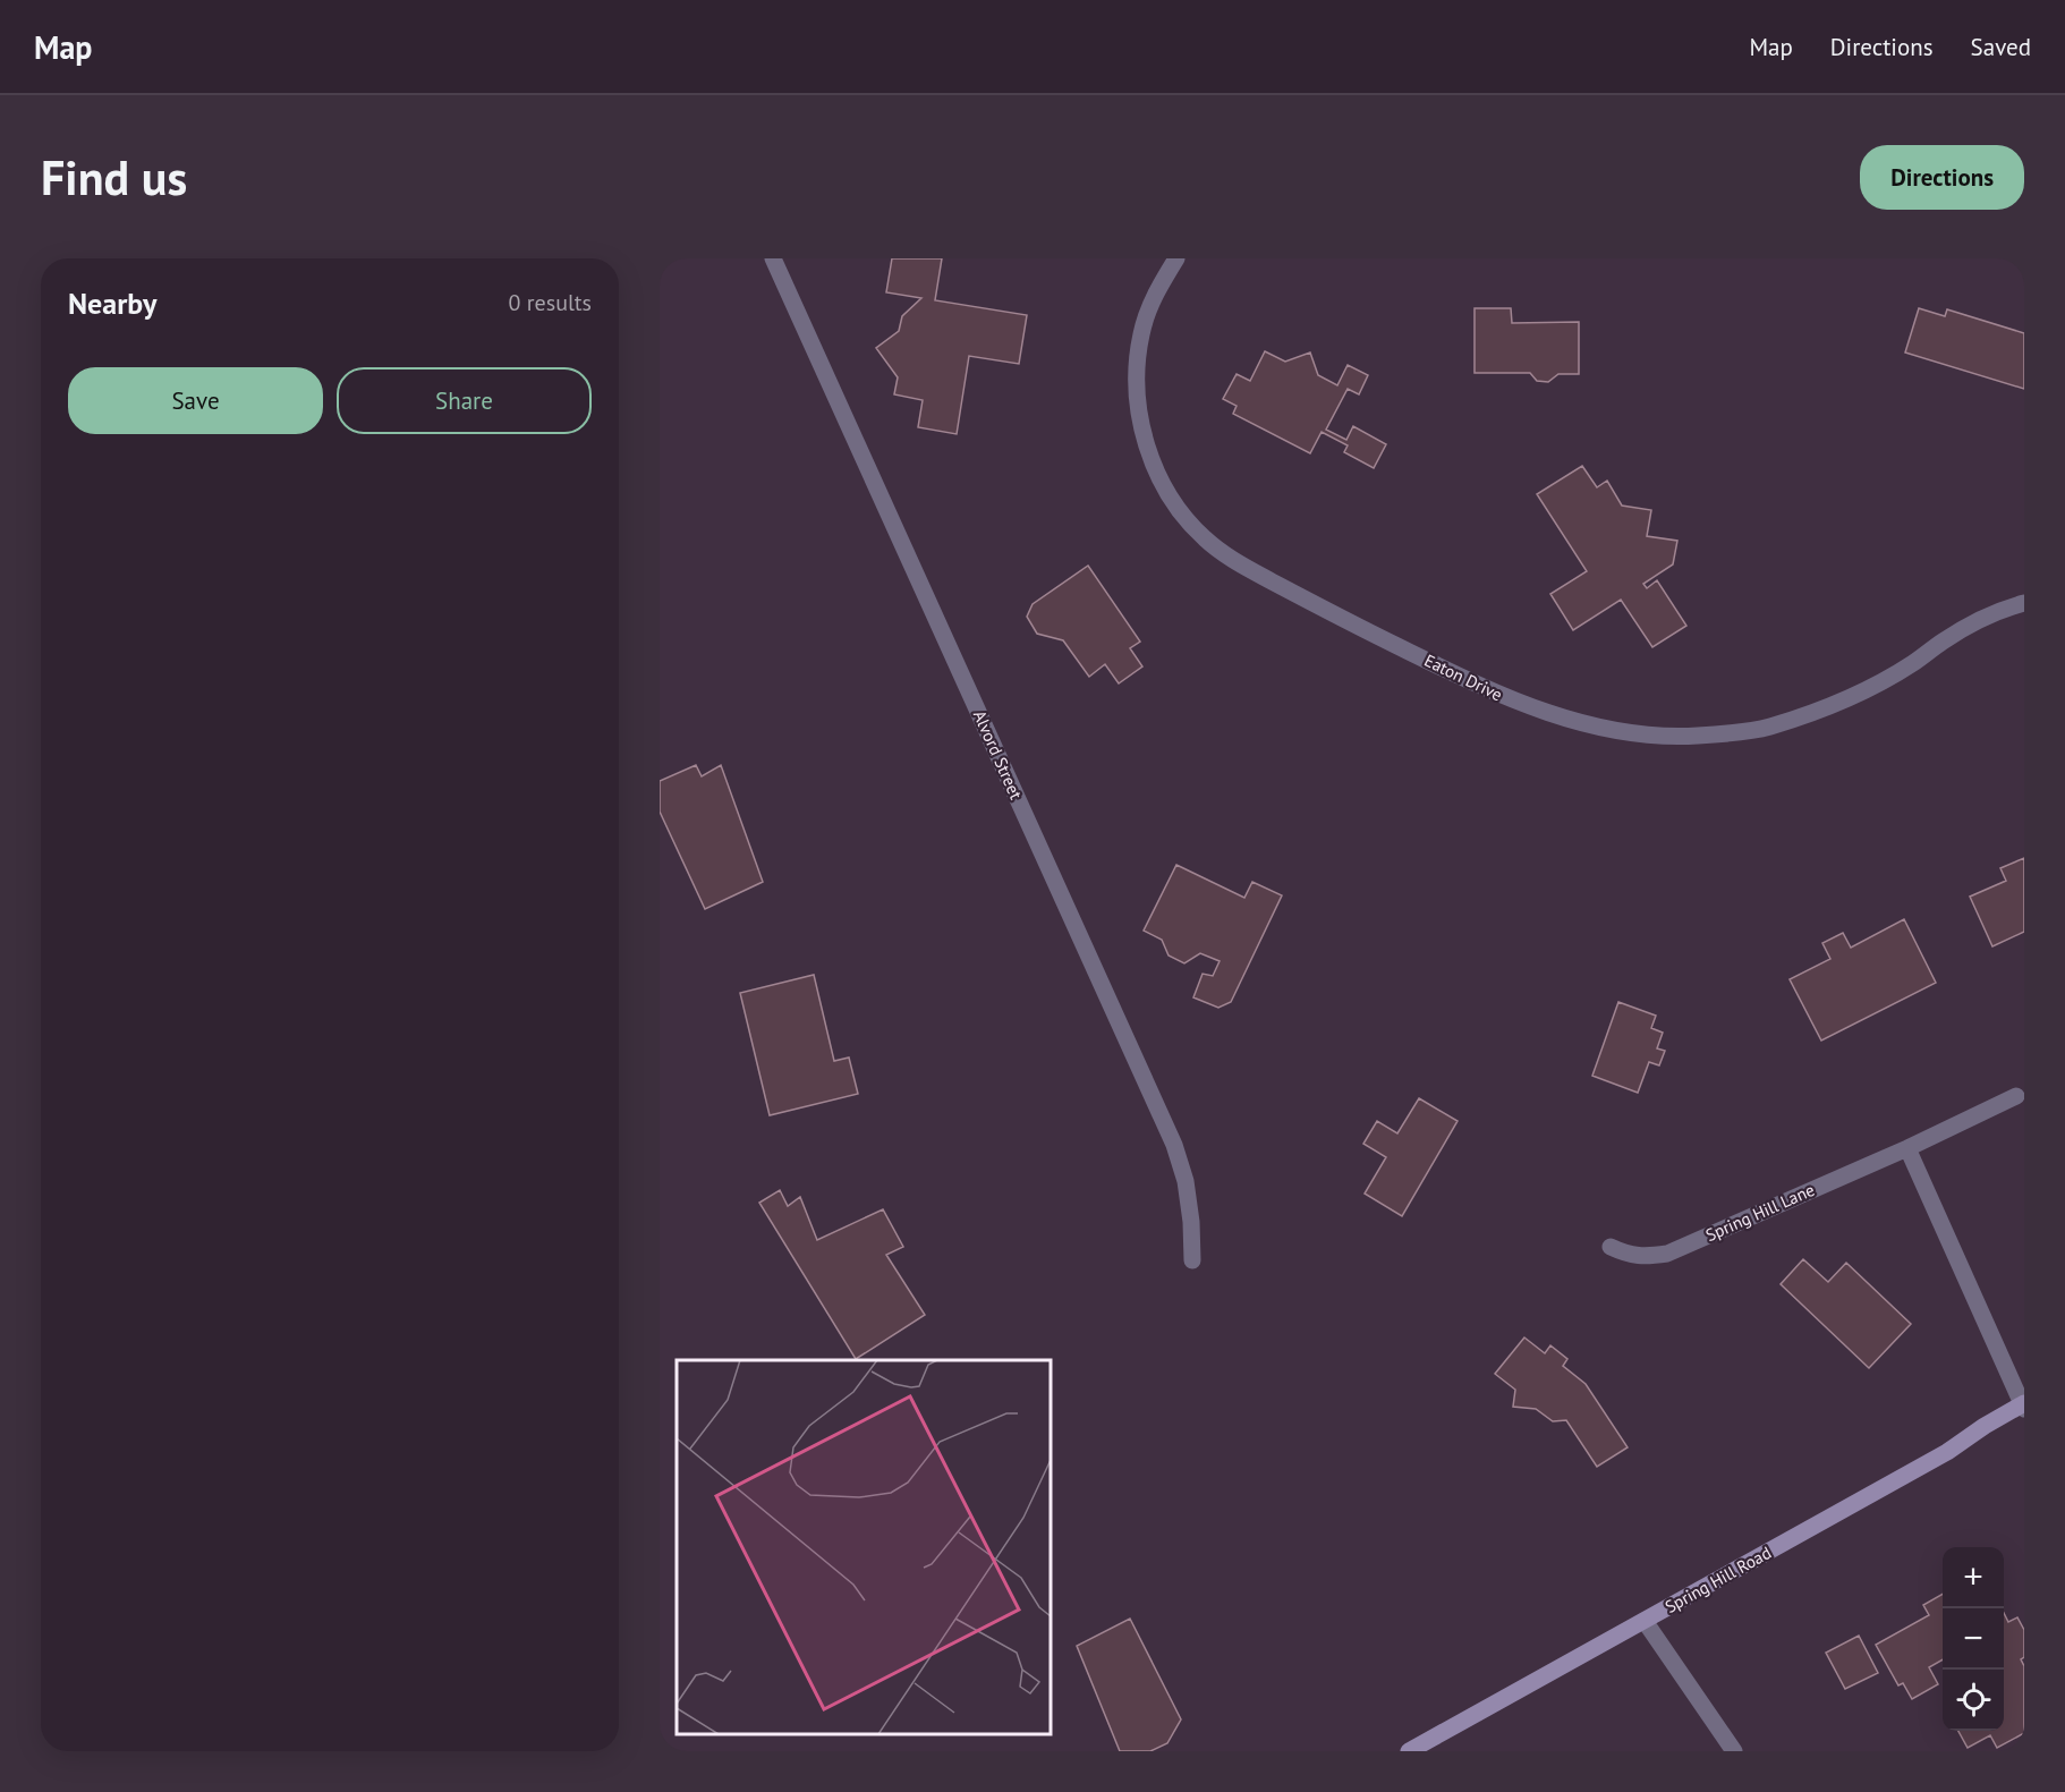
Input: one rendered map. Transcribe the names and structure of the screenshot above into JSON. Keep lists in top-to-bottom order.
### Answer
{
  "streets": {
    "main road": ["Spring Hill Road"],
    "street": ["Eaton Drive", "Alvord Street", "Spring Hill Lane"]
  },
  "page": {
    "header": "Map",
    "nav": ["Map", "Directions", "Saved"],
    "buttons": [
      "Directions",
      ["Save", "Share"]
    ],
    "title": "Find us",
    "heading": ["Nearby", "0 results"],
    "map_buttons": ["+", "−"]
  }
}
